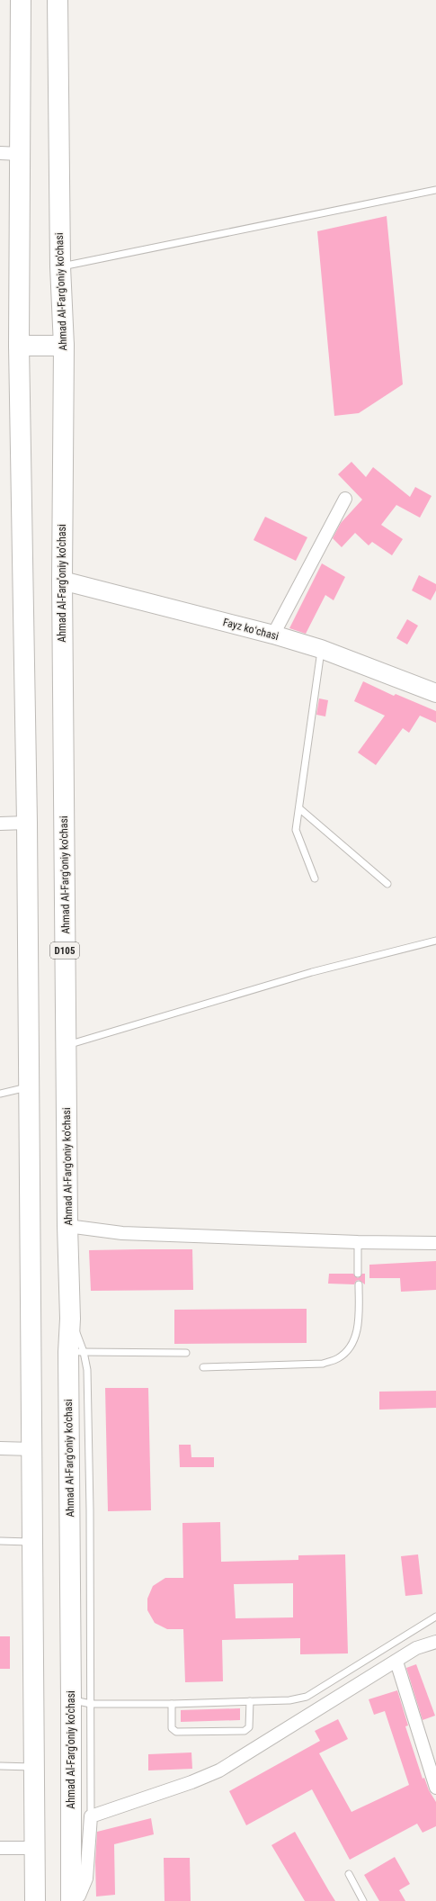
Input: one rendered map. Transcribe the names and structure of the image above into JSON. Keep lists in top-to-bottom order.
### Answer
{
  "streets": {
    "highway": ["Ahmad Al-Farg'oniy ko'chasi", "D105"],
    "street": ["Fayz koʻchasi"]
  },
  "crossings": [
    ["Ahmad Al-Farg'oniy ko'chasi", "Fayz koʻchasi"]
  ]
}
